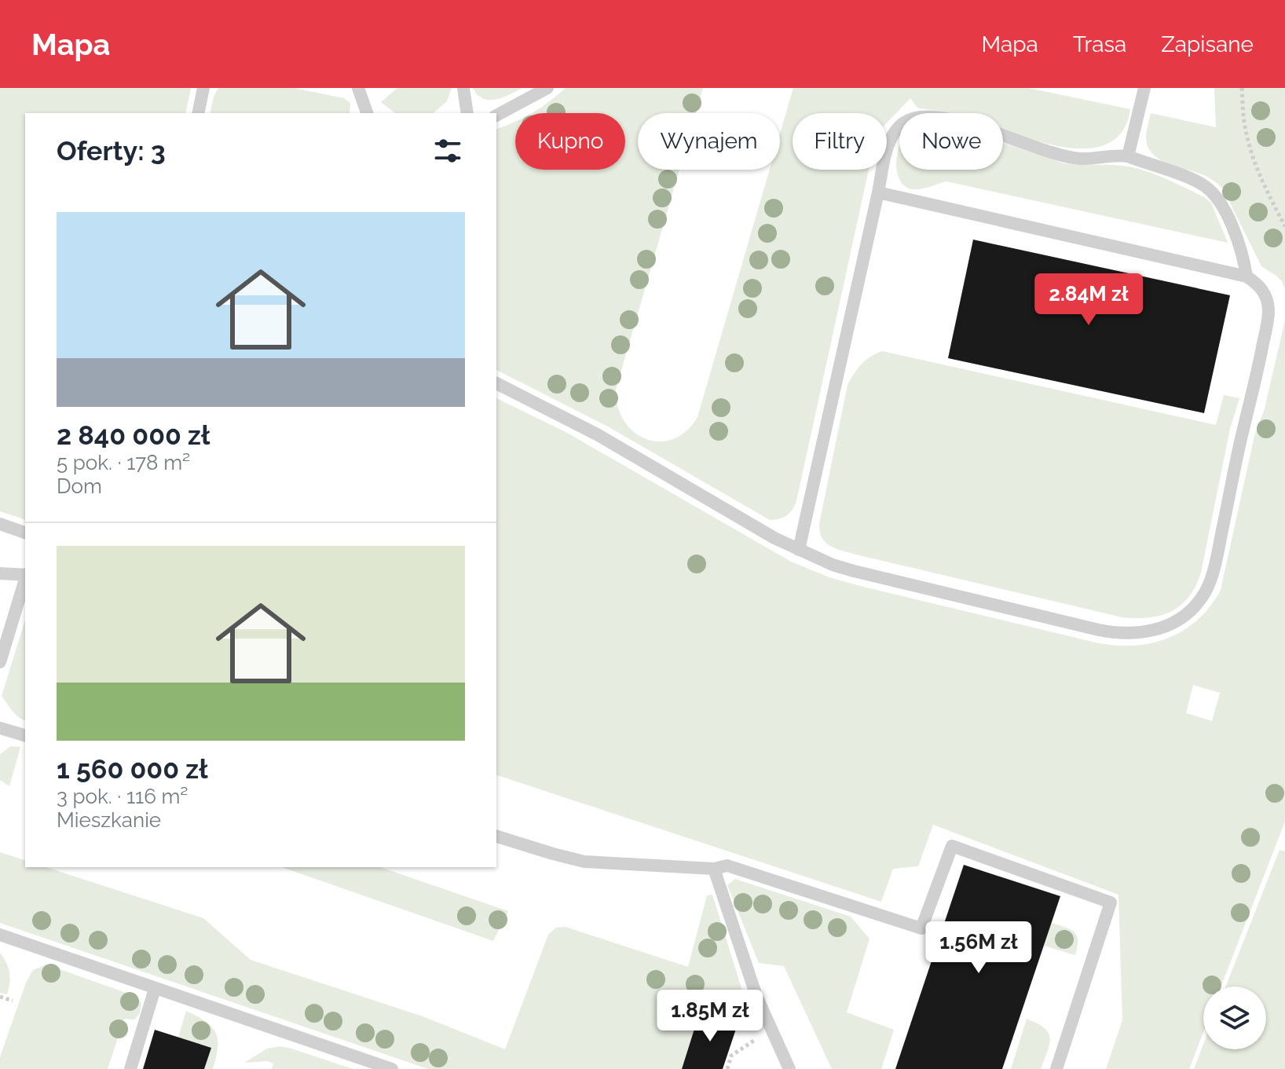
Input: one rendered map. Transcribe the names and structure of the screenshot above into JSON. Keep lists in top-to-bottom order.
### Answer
{
  "page": {
    "header": "Mapa",
    "nav": ["Mapa", "Trasa", "Zapisane"],
    "chip": [
      "Kupno",
      "Wynajem",
      "Filtry",
      "Nowe"
    ],
    "heading": "Oferty: 3",
    "list": [
      {
        "name": "2 840 000 zł",
        "note": "5 pok. · 178 m² · Dom"
      },
      {
        "name": "1 560 000 zł",
        "note": "3 pok. · 116 m² · Mieszkanie"
      }
    ],
    "price": ["2.84M zł", "1.56M zł", "1.85M zł"]
  }
}
